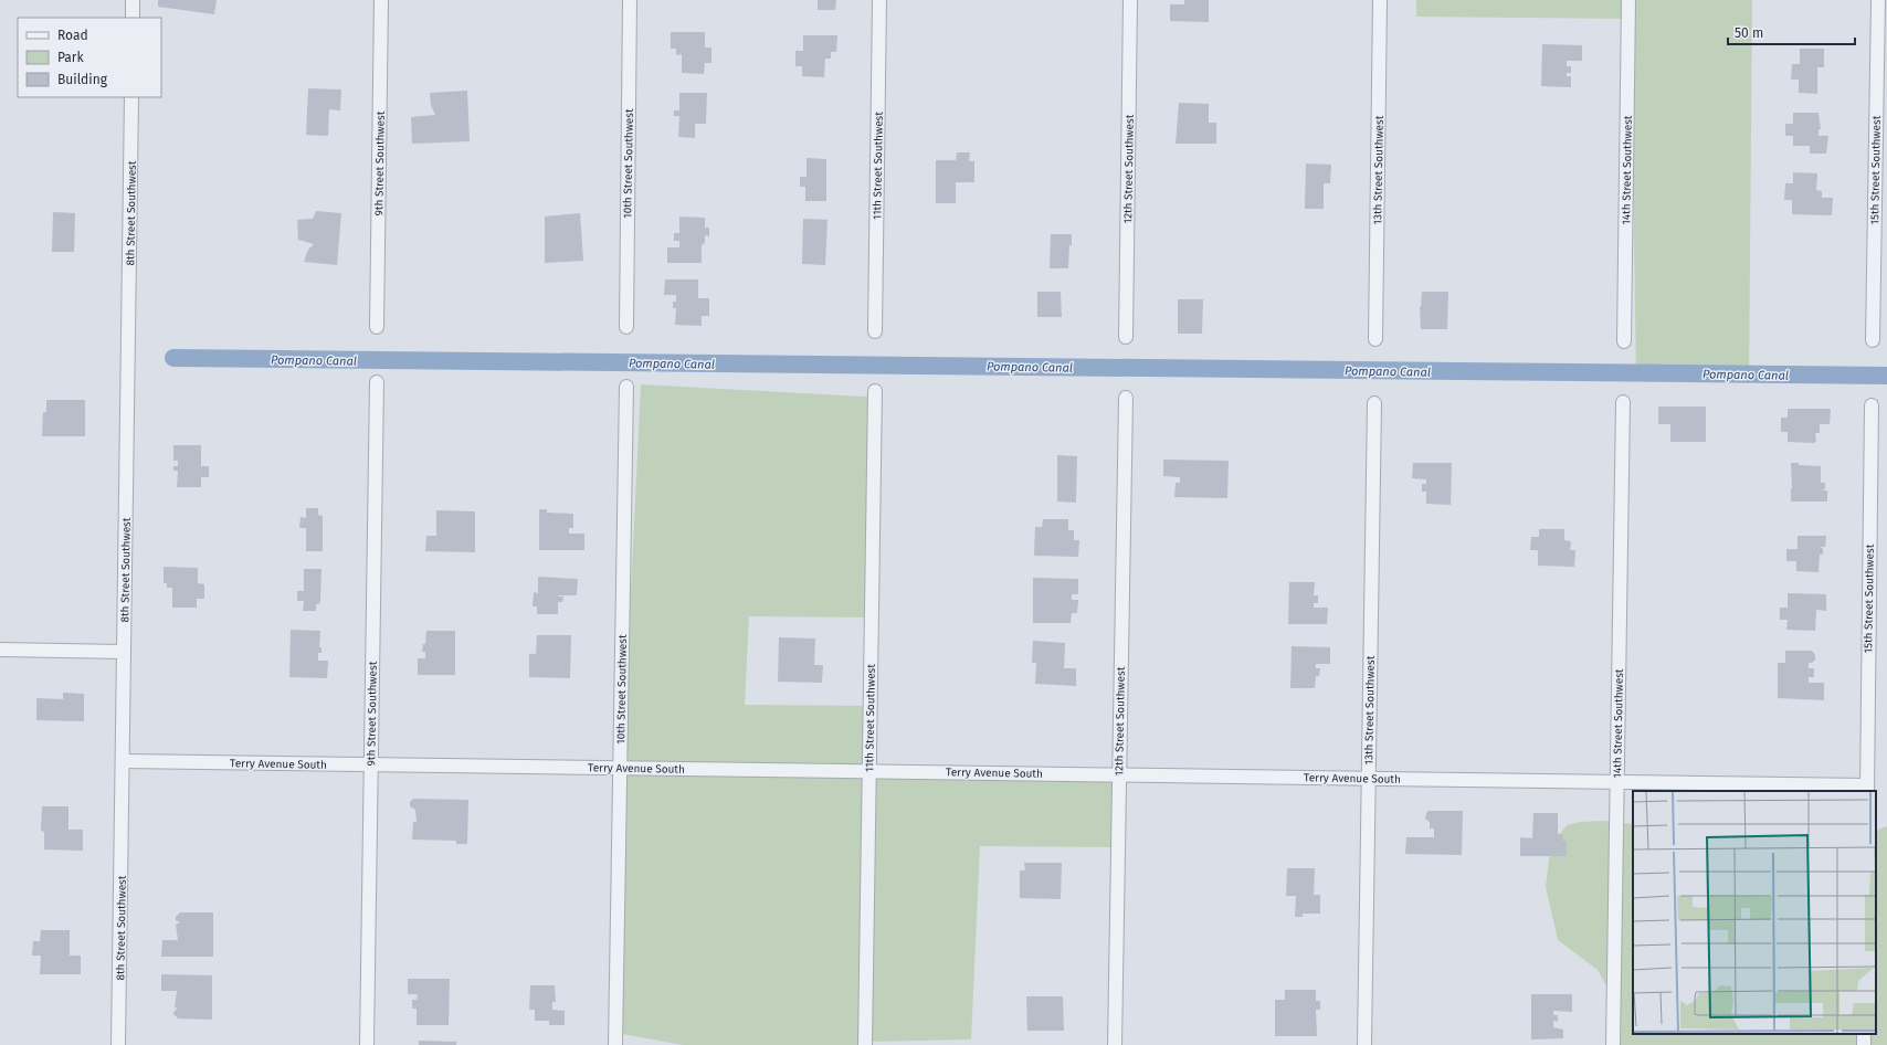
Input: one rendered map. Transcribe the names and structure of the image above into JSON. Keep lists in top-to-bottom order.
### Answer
{
  "streets": {
    "street": [
      "9th Street Southwest",
      "10th Street Southwest",
      "11th Street Southwest",
      "12th Street Southwest",
      "13th Street Southwest",
      "14th Street Southwest",
      "15th Street Southwest",
      "8th Street Southwest",
      "Terry Avenue South"
    ]
  },
  "crossings": [
    ["9th Street Southwest", "Terry Avenue South"],
    ["10th Street Southwest", "Terry Avenue South"],
    ["11th Street Southwest", "Terry Avenue South"],
    ["12th Street Southwest", "Terry Avenue South"],
    ["13th Street Southwest", "Terry Avenue South"],
    ["14th Street Southwest", "Terry Avenue South"],
    ["15th Street Southwest", "Terry Avenue South"],
    ["8th Street Southwest", "Terry Avenue South"]
  ],
  "water": ["Pompano Canal"],
  "legend": ["Road", "Park", "Building"],
  "scale_bar": "50 m"
}
